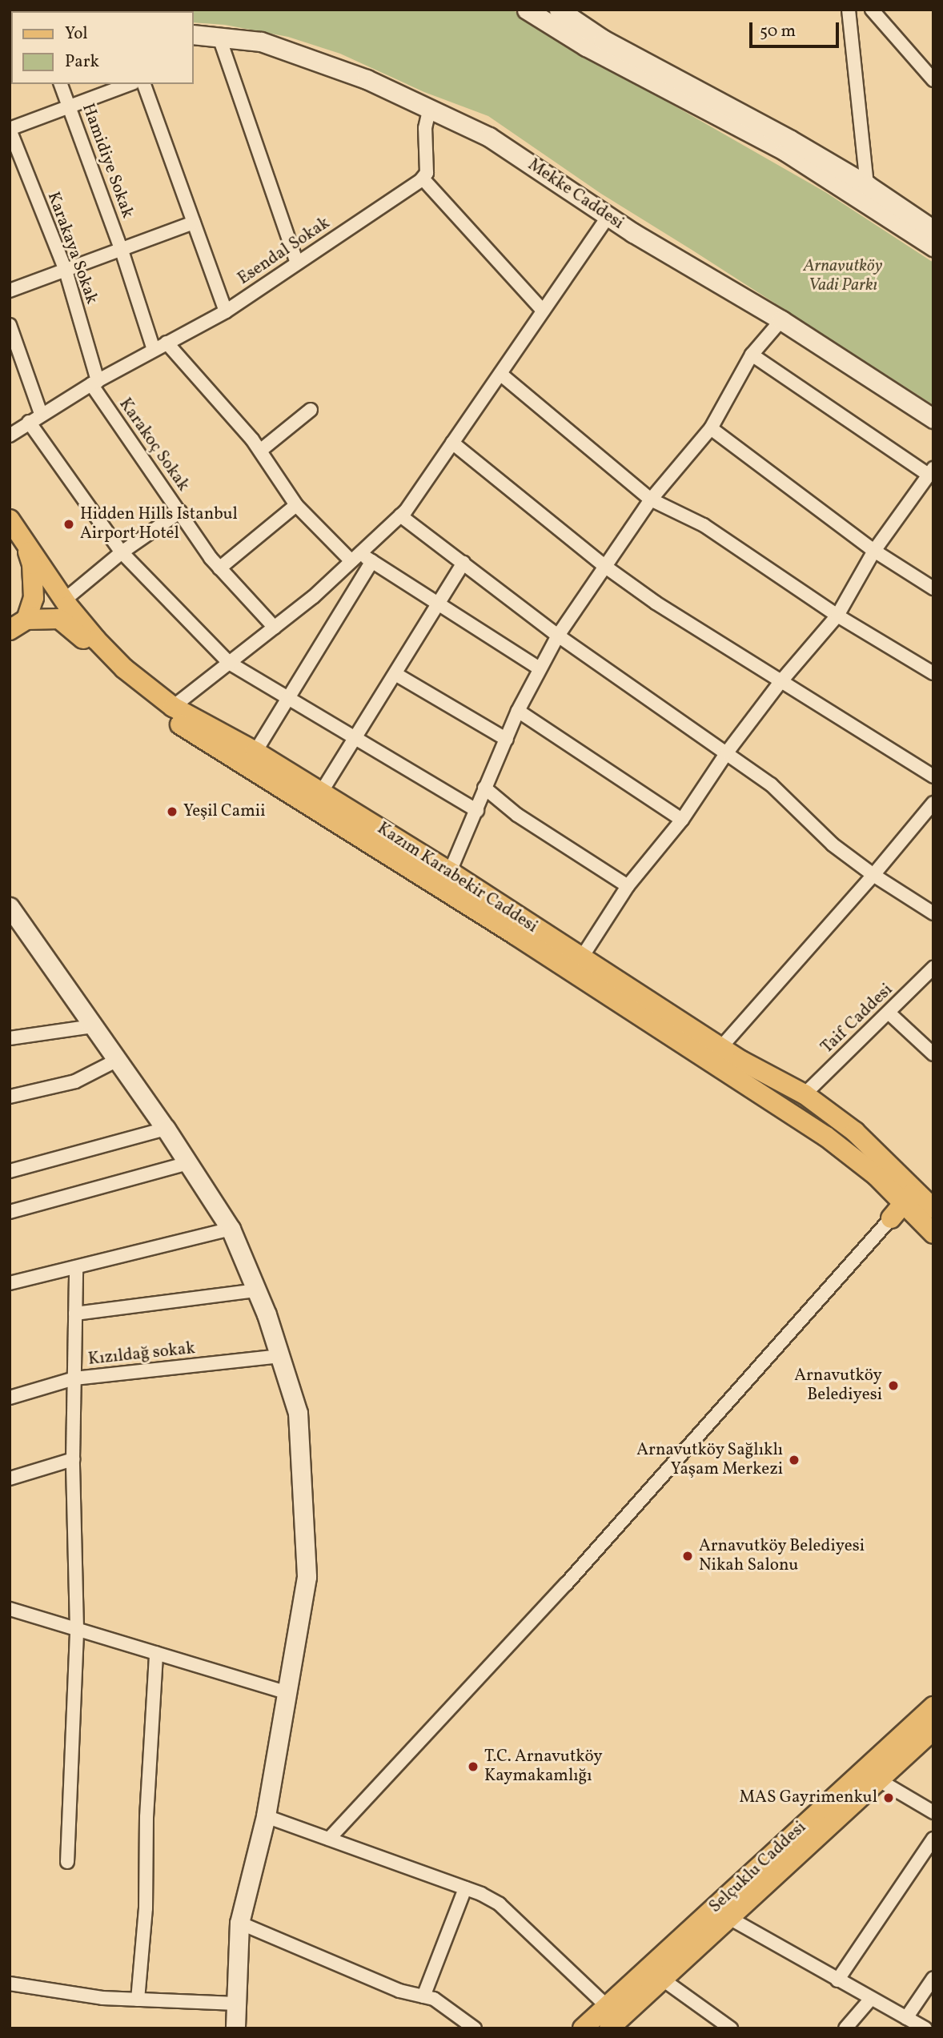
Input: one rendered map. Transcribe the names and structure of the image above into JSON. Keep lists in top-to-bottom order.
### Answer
{
  "streets": {
    "main road": ["Mekke Caddesi", "Kazım Karabekir Caddesi", "Selçuklu Caddesi"],
    "street": [
      "Hamidiye Sokak",
      "Karakaya Sokak",
      "Esendal Sokak",
      "Karakoç Sokak",
      "Taif Caddesi",
      "Kızıldağ sokak"
    ]
  },
  "crossings": [
    ["Hamidiye Sokak", "Esendal Sokak"],
    ["Karakaya Sokak", "Esendal Sokak"],
    ["Karakaya Sokak", "Karakoç Sokak"],
    ["Esendal Sokak", "Karakoç Sokak"],
    ["Kazım Karabekir Caddesi", "Taif Caddesi"]
  ],
  "parks": ["Arnavutköy Vadi Parkı"],
  "places": [
    "Hidden Hills Istanbul Airport Hotel",
    "Yeşil Camii",
    "Arnavutköy Belediyesi",
    "Arnavutköy Sağlıklı Yaşam Merkezi",
    "Arnavutköy Belediyesi Nikah Salonu",
    "T.C. Arnavutköy Kaymakamlığı",
    "MAS Gayrimenkul"
  ],
  "legend": ["Yol", "Park"],
  "scale_bar": "50 m"
}
